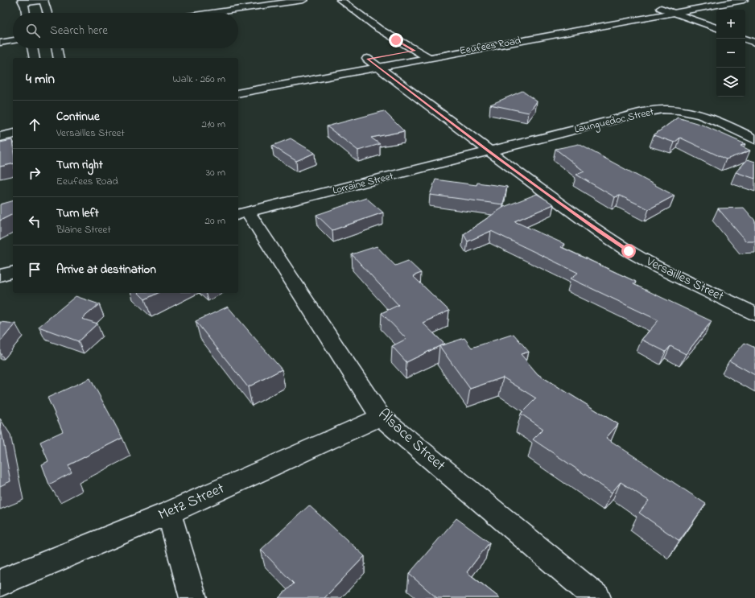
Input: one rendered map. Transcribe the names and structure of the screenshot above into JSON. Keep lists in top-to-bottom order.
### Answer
{
  "streets": {
    "street": [
      "Eeufees Road",
      "Launguedoc Street",
      "Lorraine Street",
      "Versailles Street",
      "Alsace Street",
      "Metz Street"
    ]
  },
  "crossings": [
    ["Eeufees Road", "Versailles Street"],
    ["Launguedoc Street", "Lorraine Street"],
    ["Launguedoc Street", "Versailles Street"],
    ["Lorraine Street", "Versailles Street"],
    ["Lorraine Street", "Alsace Street"],
    ["Alsace Street", "Metz Street"]
  ],
  "page": {
    "map_buttons": ["+", "−"],
    "search": "Search here",
    "heading": ["4 min", "Walk · 260 m"],
    "list": [
      ["Continue", "Versailles Street", "210 m"],
      ["Turn right", "Eeufees Road", "30 m"],
      ["Turn left", "Blaine Street", "20 m"],
      "Arrive at destination"
    ]
  }
}
